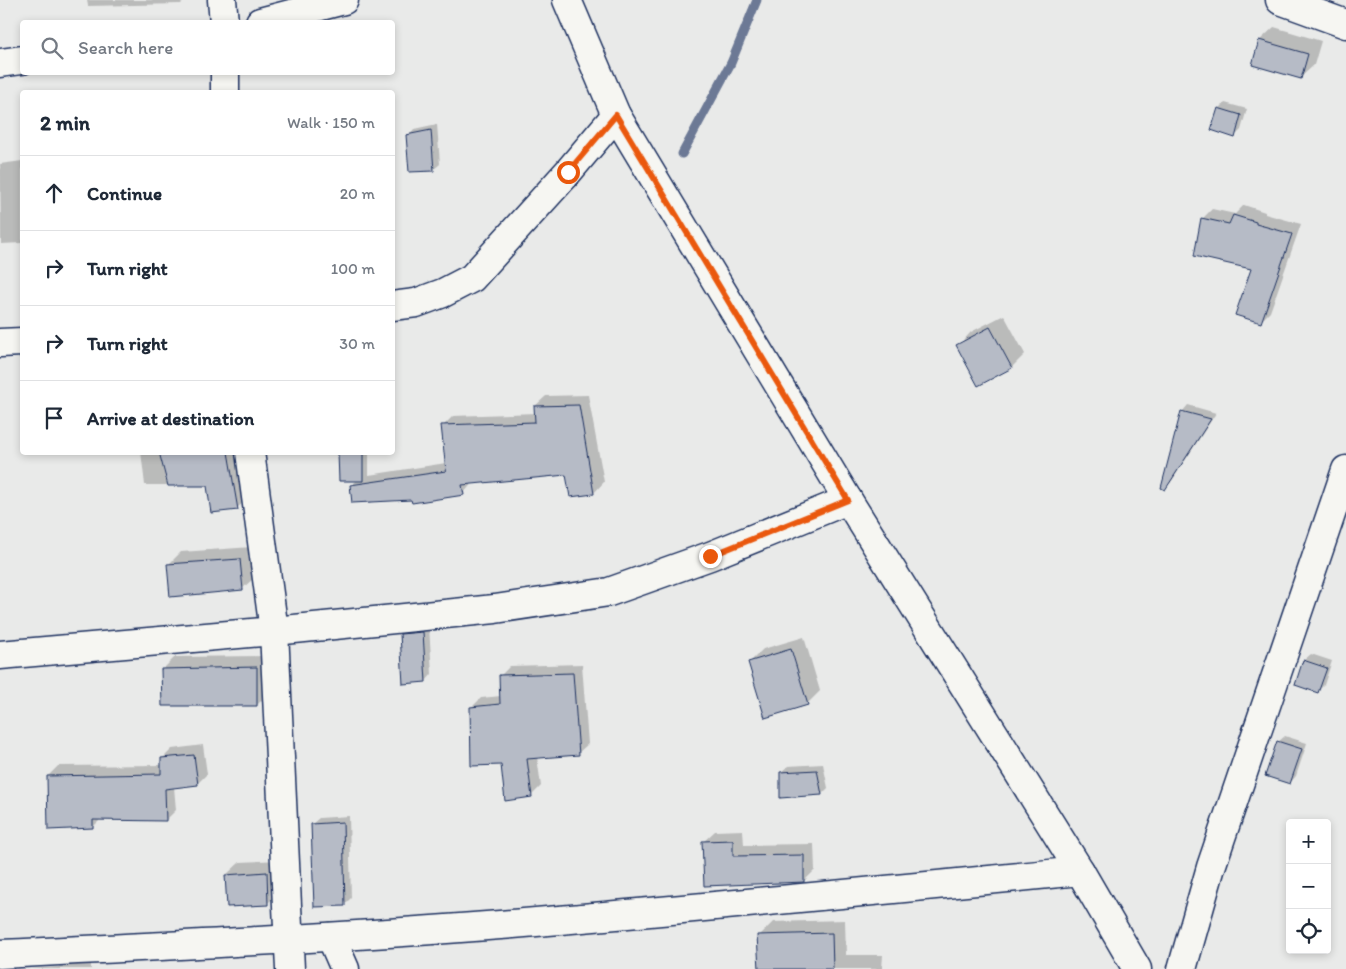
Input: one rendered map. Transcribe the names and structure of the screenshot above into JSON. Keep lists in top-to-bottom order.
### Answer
{
  "page": {
    "search": "Search here",
    "heading": ["2 min", "Walk · 150 m"],
    "list": [
      ["Continue", "20 m"],
      ["Turn right", "100 m"],
      ["Turn right", "30 m"],
      "Arrive at destination"
    ],
    "map_buttons": ["+", "−"]
  }
}
